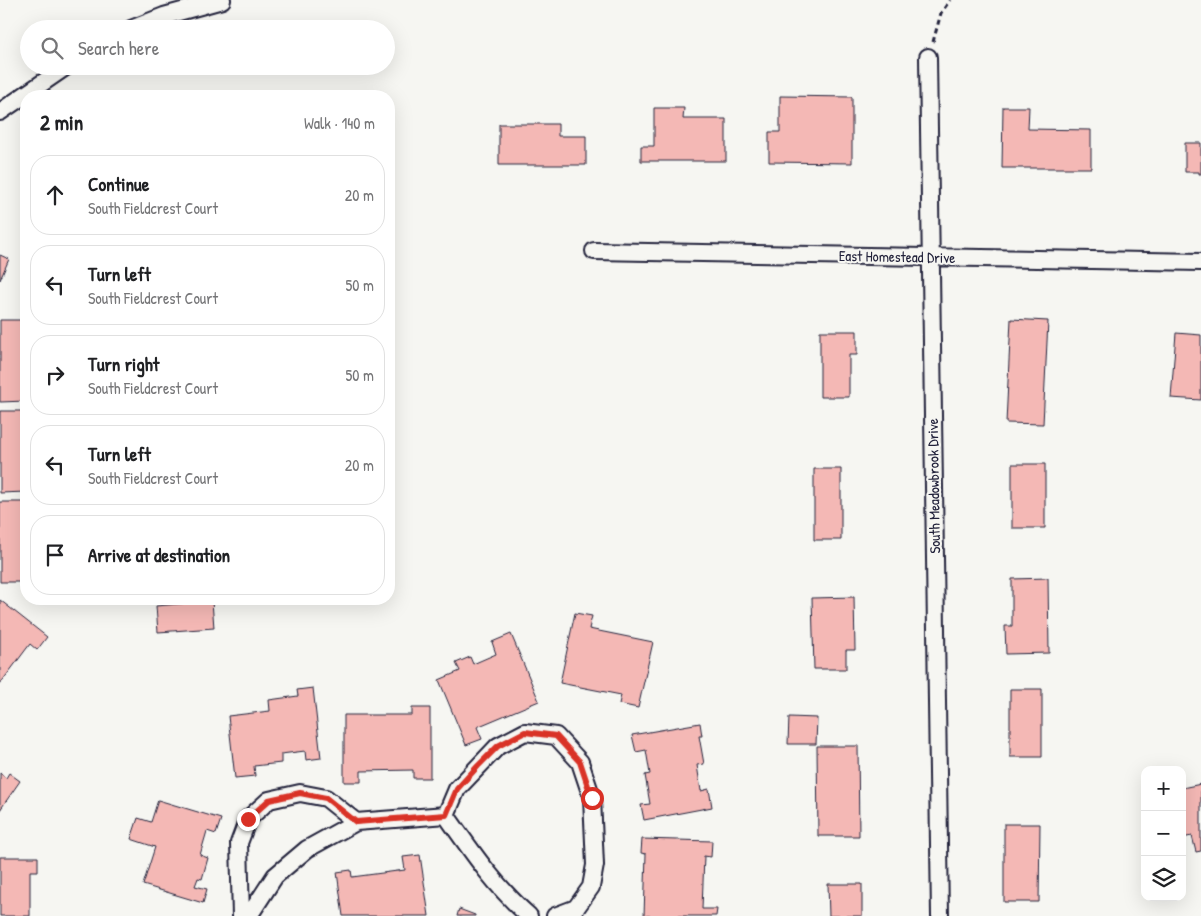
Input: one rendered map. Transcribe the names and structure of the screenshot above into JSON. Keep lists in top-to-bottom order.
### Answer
{
  "streets": {
    "street": ["East Homestead Drive", "South Meadowbrook Drive"]
  },
  "crossings": [
    ["East Homestead Drive", "South Meadowbrook Drive"]
  ],
  "page": {
    "search": "Search here",
    "heading": ["2 min", "Walk · 140 m"],
    "list": [
      ["Continue", "South Fieldcrest Court", "20 m"],
      ["Turn left", "South Fieldcrest Court", "50 m"],
      ["Turn right", "South Fieldcrest Court", "50 m"],
      ["Turn left", "South Fieldcrest Court", "20 m"],
      "Arrive at destination"
    ],
    "map_buttons": ["+", "−"]
  }
}
